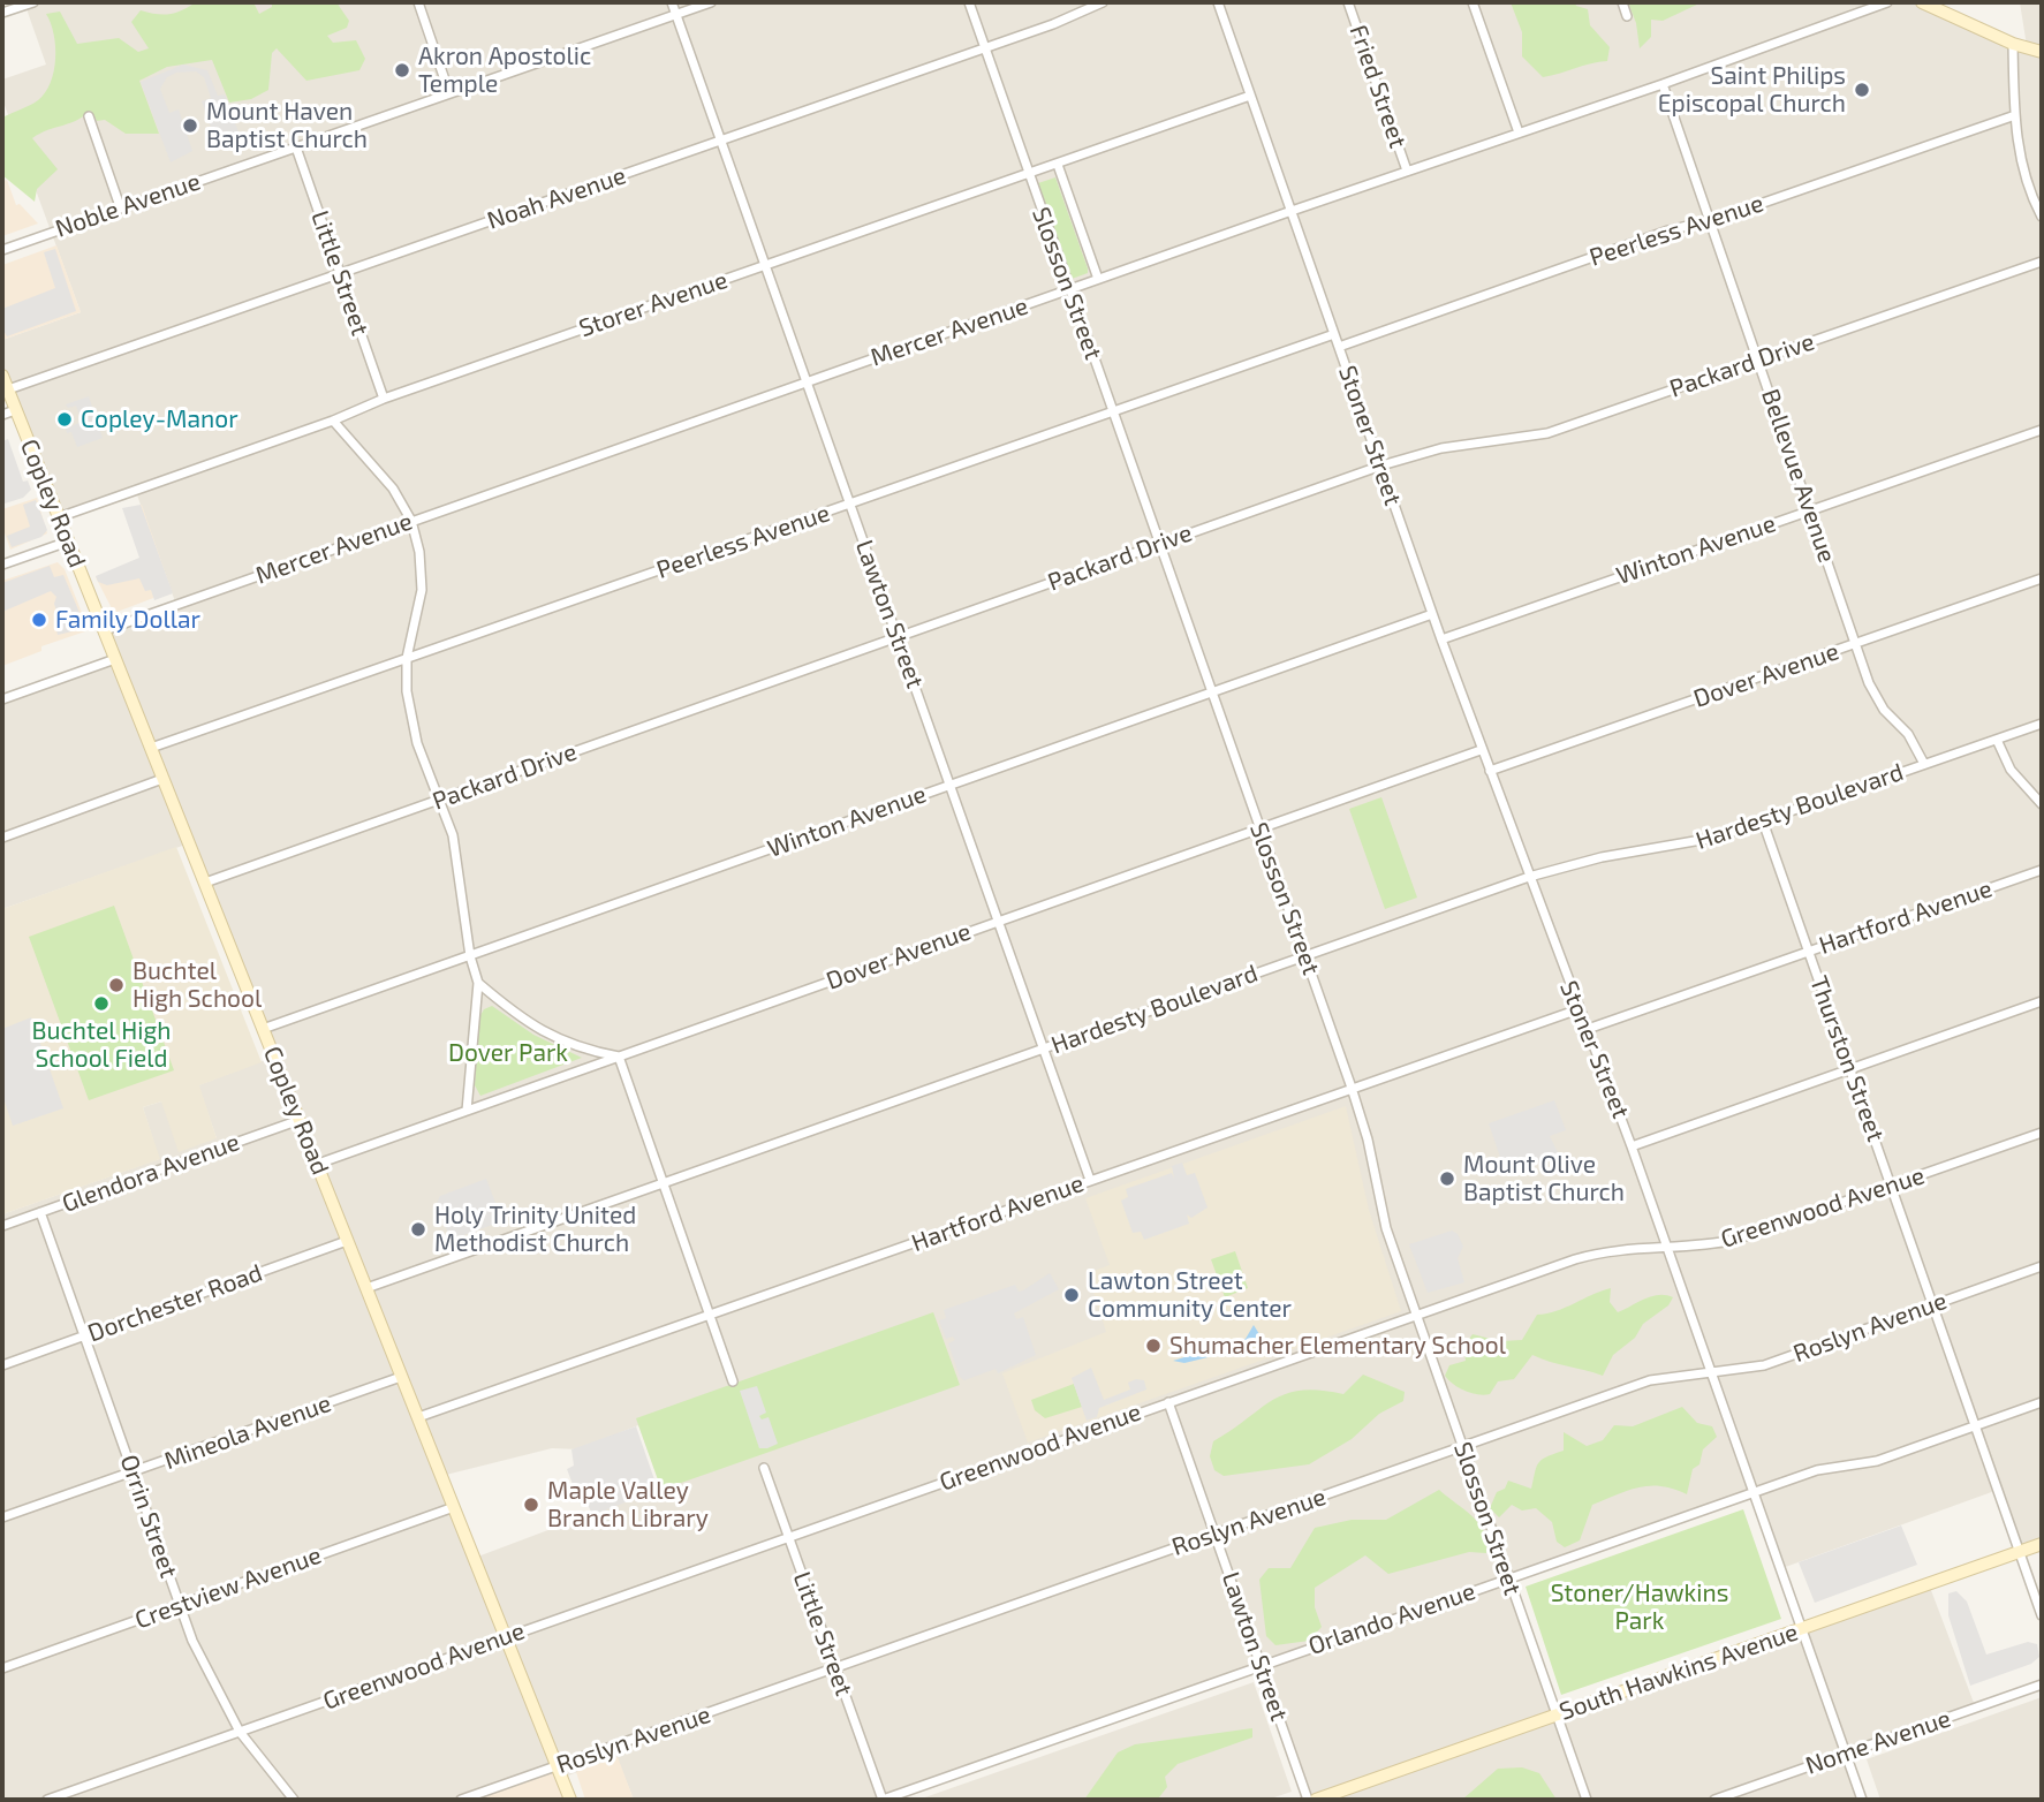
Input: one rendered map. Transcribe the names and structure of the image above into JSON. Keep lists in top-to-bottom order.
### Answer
{
  "streets": {
    "main road": ["Copley Road", "South Hawkins Avenue"],
    "street": [
      "Fried Street",
      "Noah Avenue",
      "Noble Avenue",
      "Peerless Avenue",
      "Little Street",
      "Slosson Street",
      "Storer Avenue",
      "Mercer Avenue",
      "Packard Drive",
      "Stoner Street",
      "Bellevue Avenue",
      "Winton Avenue",
      "Lawton Street",
      "Dover Avenue",
      "Hardesty Boulevard",
      "Hartford Avenue",
      "Thurston Street",
      "Glendora Avenue",
      "Greenwood Avenue",
      "Dorchester Road",
      "Roslyn Avenue",
      "Mineola Avenue",
      "Orrin Street",
      "Crestview Avenue",
      "Orlando Avenue",
      "Nome Avenue"
    ]
  },
  "crossings": [
    ["Fried Street", "Mercer Avenue"],
    ["Noah Avenue", "Little Street"],
    ["Noah Avenue", "Slosson Street"],
    ["Noah Avenue", "Copley Road"],
    ["Noah Avenue", "Lawton Street"],
    ["Noble Avenue", "Little Street"],
    ["Noble Avenue", "Lawton Street"],
    ["Peerless Avenue", "Slosson Street"],
    ["Peerless Avenue", "Stoner Street"],
    ["Peerless Avenue", "Bellevue Avenue"],
    ["Peerless Avenue", "Copley Road"],
    ["Peerless Avenue", "Lawton Street"],
    ["Little Street", "Storer Avenue"],
    ["Little Street", "Greenwood Avenue"],
    ["Little Street", "Roslyn Avenue"],
    ["Little Street", "Orlando Avenue"],
    ["Slosson Street", "Storer Avenue"],
    ["Slosson Street", "Mercer Avenue"],
    ["Slosson Street", "Packard Drive"],
    ["Slosson Street", "Winton Avenue"],
    ["Slosson Street", "Dover Avenue"],
    ["Slosson Street", "Hardesty Boulevard"],
    ["Slosson Street", "Hartford Avenue"],
    ["Slosson Street", "Greenwood Avenue"],
    ["Slosson Street", "Roslyn Avenue"],
    ["Slosson Street", "Orlando Avenue"],
    ["Slosson Street", "South Hawkins Avenue"],
    ["Storer Avenue", "Stoner Street"],
    ["Storer Avenue", "Copley Road"],
    ["Storer Avenue", "Lawton Street"],
    ["Mercer Avenue", "Stoner Street"],
    ["Mercer Avenue", "Bellevue Avenue"],
    ["Mercer Avenue", "Copley Road"],
    ["Mercer Avenue", "Lawton Street"],
    ["Packard Drive", "Stoner Street"],
    ["Packard Drive", "Bellevue Avenue"],
    ["Packard Drive", "Copley Road"],
    ["Packard Drive", "Lawton Street"],
    ["Stoner Street", "Winton Avenue"],
    ["Stoner Street", "Dover Avenue"],
    ["Stoner Street", "Hardesty Boulevard"],
    ["Stoner Street", "Hartford Avenue"],
    ["Stoner Street", "Greenwood Avenue"],
    ["Stoner Street", "Roslyn Avenue"],
    ["Stoner Street", "Orlando Avenue"],
    ["Stoner Street", "South Hawkins Avenue"],
    ["Stoner Street", "Nome Avenue"],
    ["Bellevue Avenue", "Winton Avenue"],
    ["Bellevue Avenue", "Dover Avenue"],
    ["Bellevue Avenue", "Hardesty Boulevard"],
    ["Copley Road", "Winton Avenue"],
    ["Copley Road", "Dover Avenue"],
    ["Copley Road", "Hardesty Boulevard"],
    ["Copley Road", "Hartford Avenue"],
    ["Copley Road", "Glendora Avenue"],
    ["Copley Road", "Greenwood Avenue"],
    ["Copley Road", "Dorchester Road"],
    ["Copley Road", "Roslyn Avenue"],
    ["Copley Road", "Mineola Avenue"],
    ["Copley Road", "Crestview Avenue"],
    ["Winton Avenue", "Lawton Street"],
    ["Lawton Street", "Dover Avenue"],
    ["Lawton Street", "Hardesty Boulevard"],
    ["Lawton Street", "Hartford Avenue"],
    ["Lawton Street", "Greenwood Avenue"],
    ["Lawton Street", "Roslyn Avenue"],
    ["Lawton Street", "Orlando Avenue"],
    ["Hardesty Boulevard", "Thurston Street"],
    ["Hartford Avenue", "Thurston Street"],
    ["Thurston Street", "Greenwood Avenue"],
    ["Thurston Street", "Roslyn Avenue"],
    ["Thurston Street", "Orlando Avenue"],
    ["Thurston Street", "South Hawkins Avenue"],
    ["Glendora Avenue", "Orrin Street"],
    ["Greenwood Avenue", "Orrin Street"],
    ["Dorchester Road", "Orrin Street"],
    ["Mineola Avenue", "Orrin Street"],
    ["Orrin Street", "Crestview Avenue"]
  ],
  "parks": ["Dover Park", "Stoner/Hawkins Park"],
  "places": [
    "Akron Apostolic Temple",
    "Saint Philips Episcopal Church",
    "Mount Haven Baptist Church",
    "Copley-Manor",
    "Family Dollar",
    "Buchtel High School",
    "Buchtel High School Field",
    "Mount Olive Baptist Church",
    "Holy Trinity United Methodist Church",
    "Lawton Street Community Center",
    "Shumacher Elementary School",
    "Maple Valley Branch Library"
  ]
}
